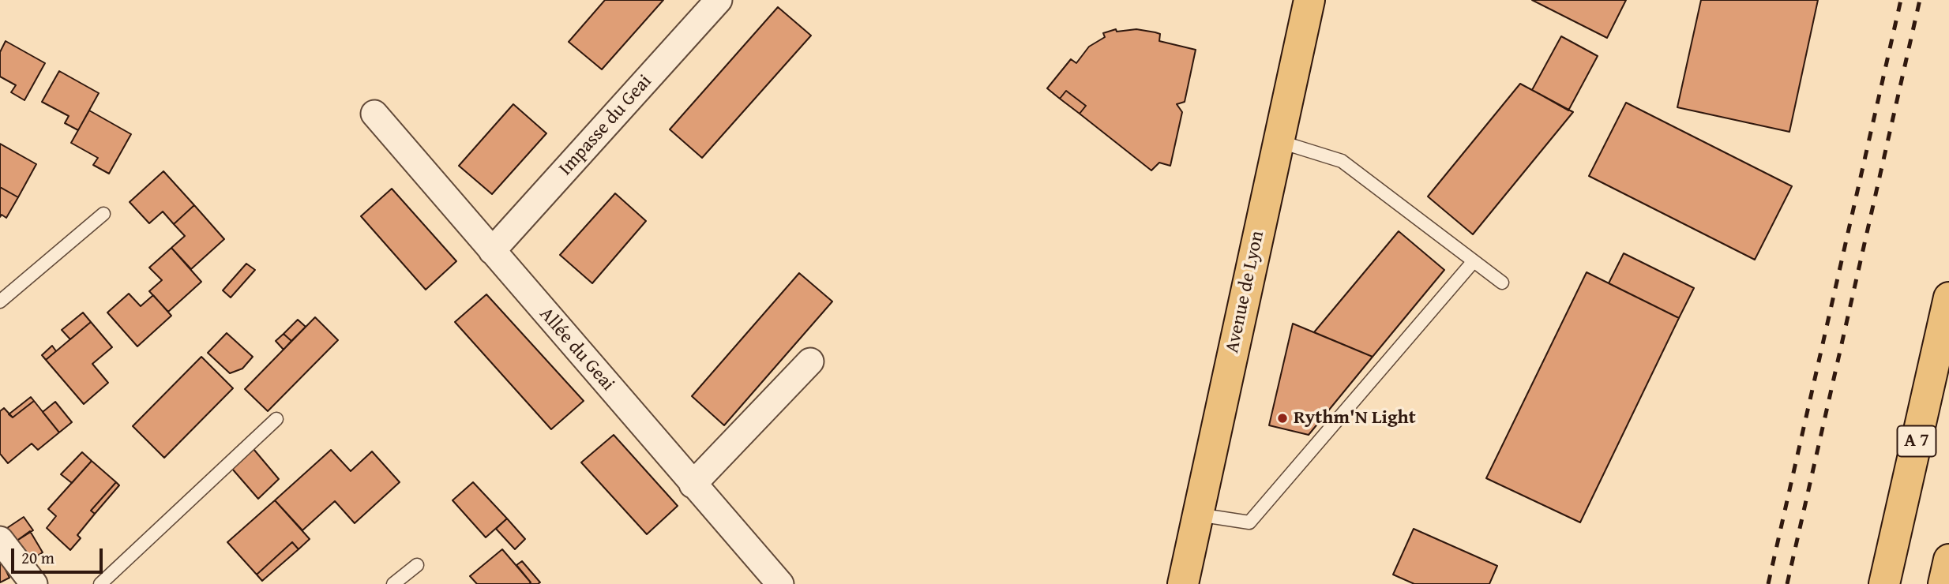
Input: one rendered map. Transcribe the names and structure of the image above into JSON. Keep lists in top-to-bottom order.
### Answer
{
  "streets": {
    "main road": ["Avenue de Lyon", "A 7"],
    "street": ["Impasse du Geai", "Allée du Geai"]
  },
  "crossings": [
    ["Impasse du Geai", "Allée du Geai"]
  ],
  "places": ["Rythm'N Light"],
  "scale_bar": "20 m"
}
